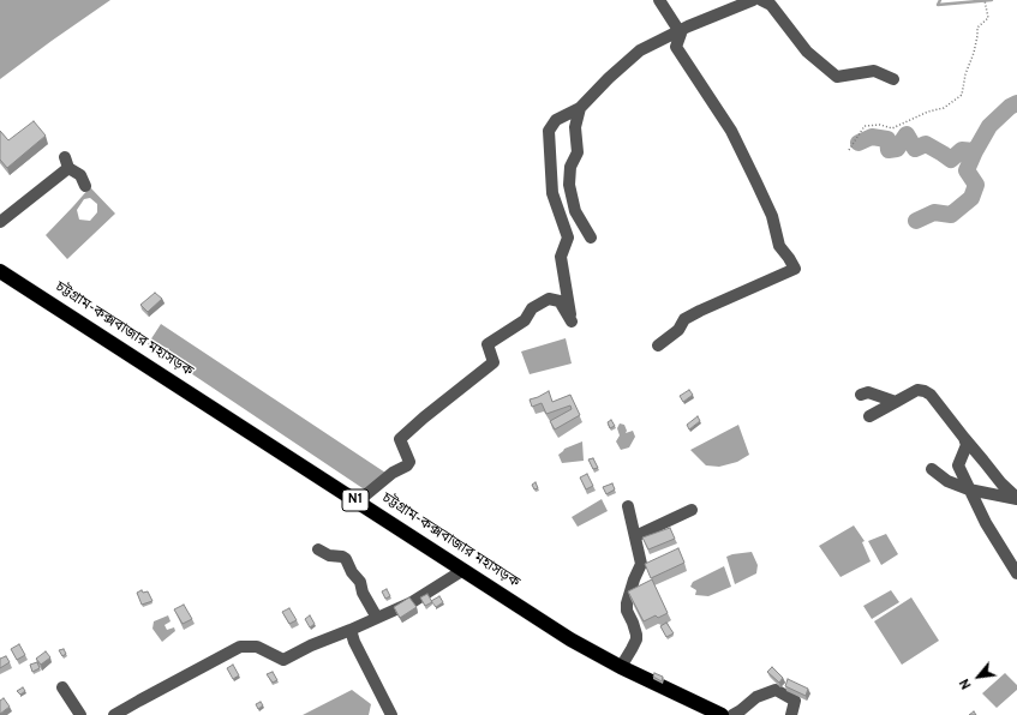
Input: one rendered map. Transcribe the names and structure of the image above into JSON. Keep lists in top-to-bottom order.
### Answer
{
  "streets": {
    "highway": ["চট্টগ্রাম-কক্সবাজার মহাসড়ক", "N1"]
  },
  "north": "bottom left"
}
